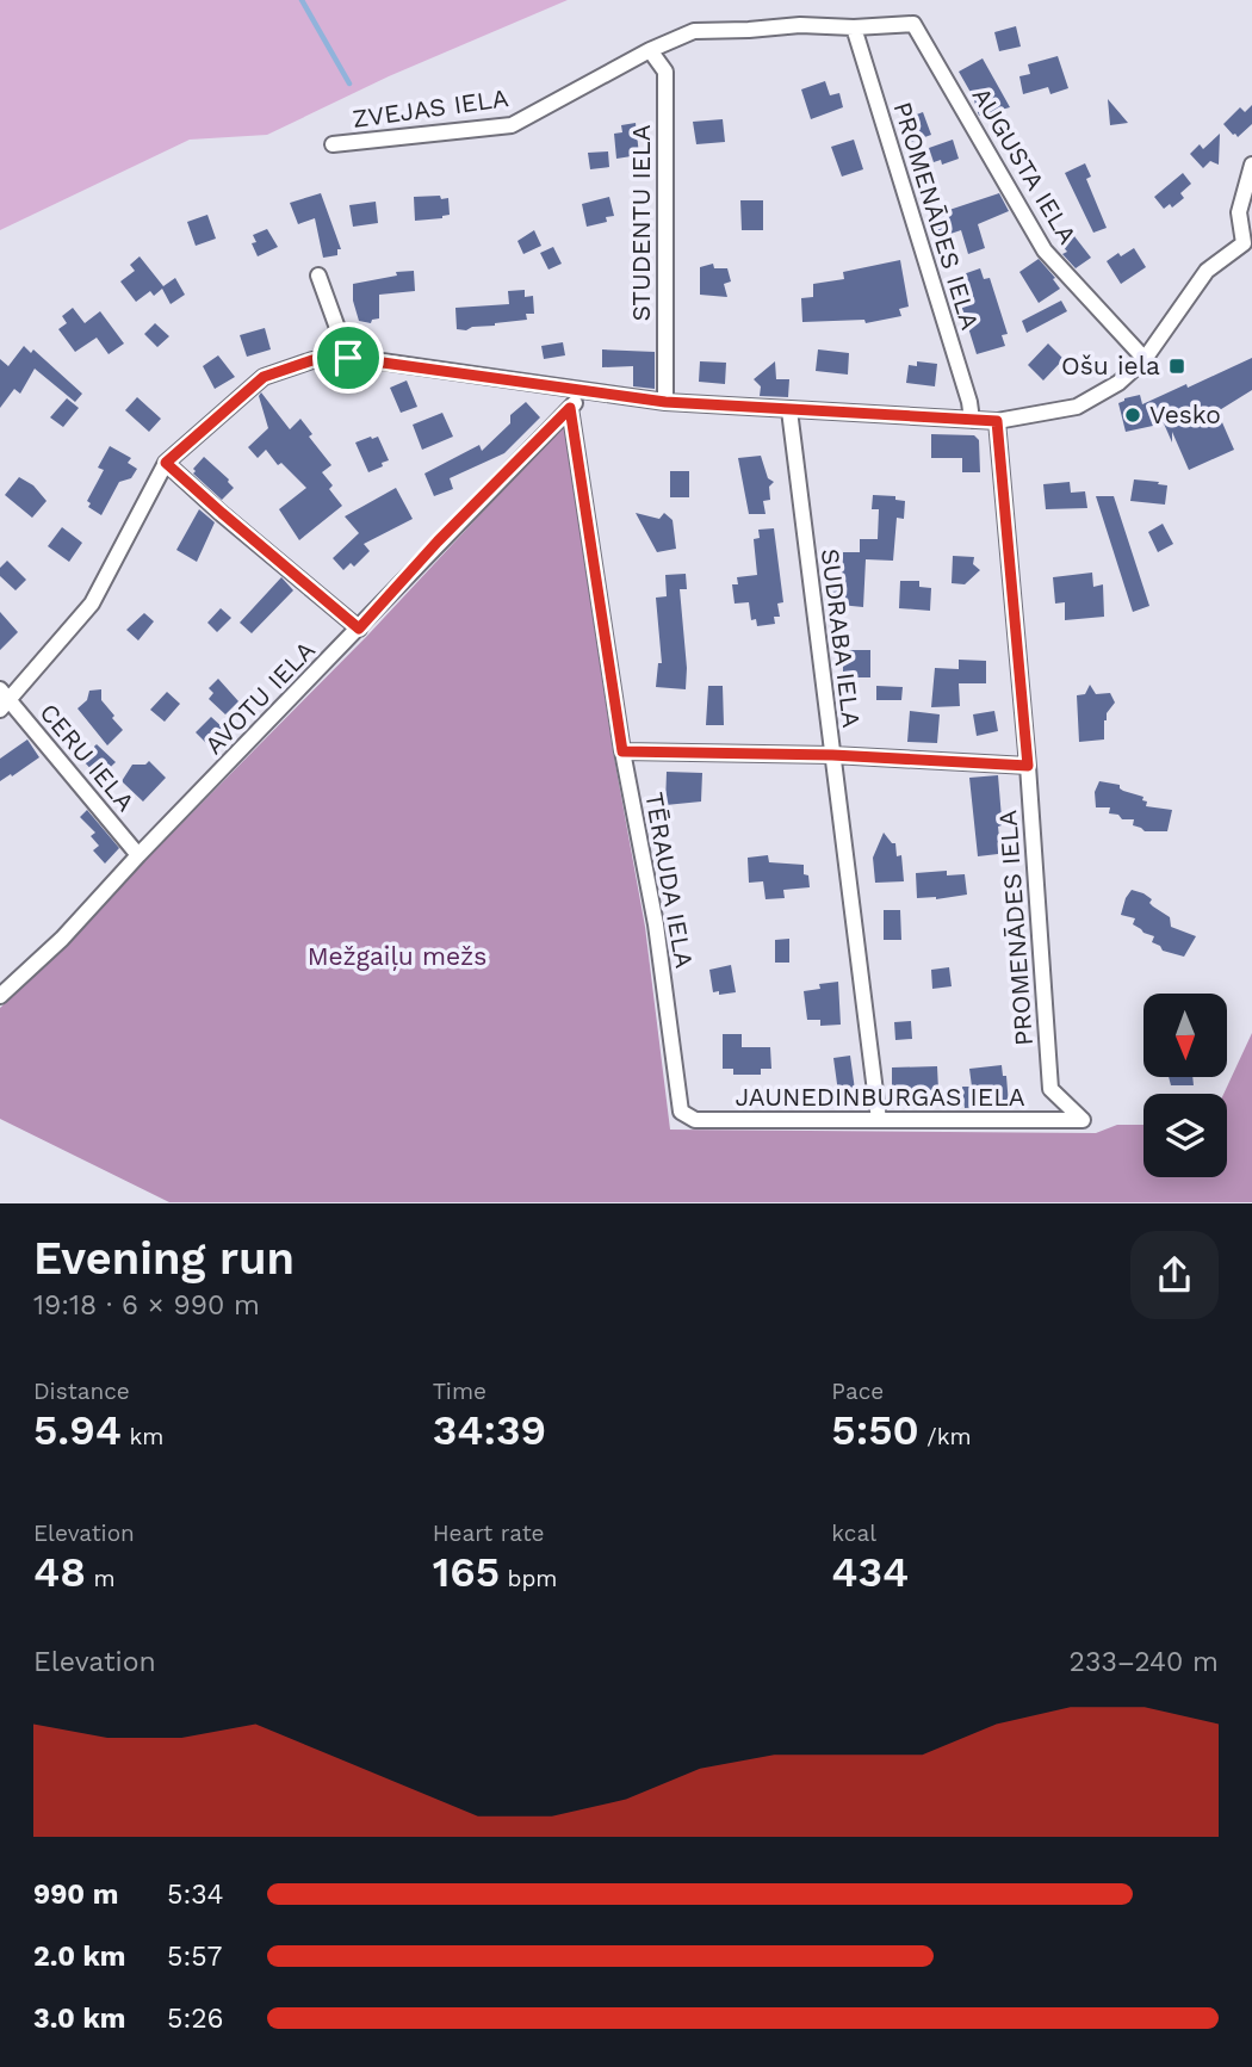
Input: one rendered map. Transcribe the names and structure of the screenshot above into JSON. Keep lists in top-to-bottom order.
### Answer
{
  "streets": {
    "street": [
      "ZVEJAS IELA",
      "AUGUSTA IELA",
      "PROMENĀDES IELA",
      "STUDENTU IELA",
      "SUDRABA IELA",
      "AVOTU IELA",
      "CERU IELA",
      "TĒRAUDA IELA",
      "JAUNEDINBURGAS IELA"
    ]
  },
  "crossings": [
    ["ZVEJAS IELA", "AUGUSTA IELA"],
    ["ZVEJAS IELA", "PROMENĀDES IELA"],
    ["ZVEJAS IELA", "STUDENTU IELA"],
    ["PROMENĀDES IELA", "JAUNEDINBURGAS IELA"],
    ["SUDRABA IELA", "JAUNEDINBURGAS IELA"],
    ["AVOTU IELA", "CERU IELA"],
    ["AVOTU IELA", "TĒRAUDA IELA"],
    ["TĒRAUDA IELA", "JAUNEDINBURGAS IELA"]
  ],
  "parks": ["Mežgaiļu mežs"],
  "places": {
    "transit": ["Ošu iela"],
    "other": ["Vesko"]
  },
  "north": "bottom",
  "page": {
    "heading": ["Evening run", "19:18 · 6 × 990 m"],
    "stats": [
      ["Distance", "5.94 km"],
      ["Time", "34:39"],
      ["Pace", "5:50 /km"],
      ["Elevation", "48 m"],
      ["Heart rate", "165 bpm"],
      ["kcal", "434"]
    ],
    "chart": ["Elevation", "233–240 m"],
    "list": [
      {
        "name": "990 m",
        "note": "5:34"
      },
      {
        "name": "2.0 km",
        "note": "5:57"
      },
      {
        "name": "3.0 km",
        "note": "5:26"
      }
    ]
  }
}
